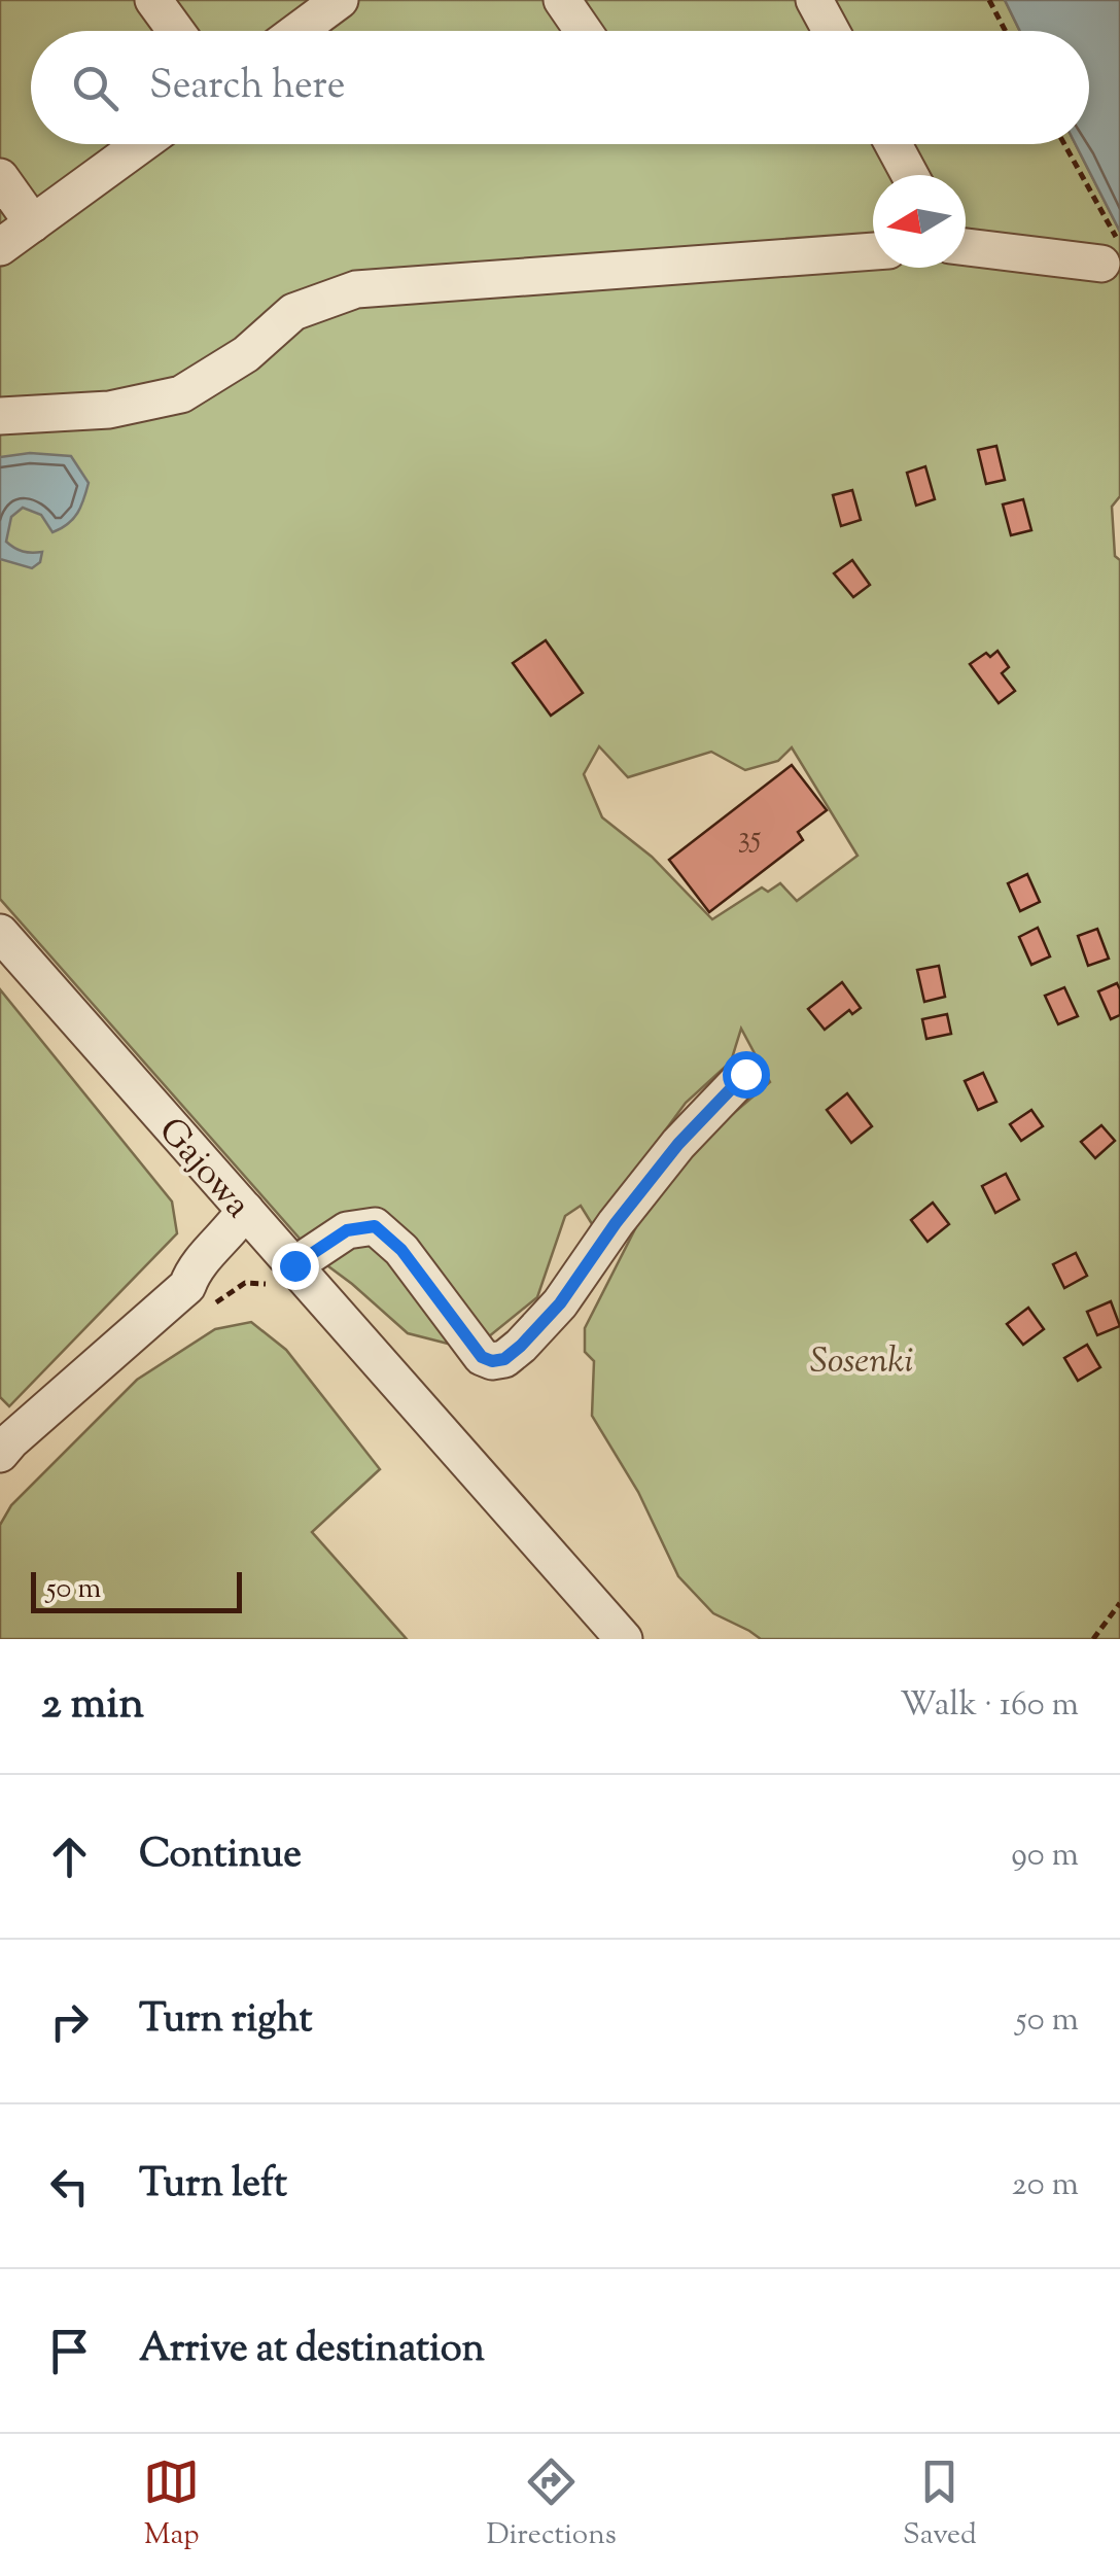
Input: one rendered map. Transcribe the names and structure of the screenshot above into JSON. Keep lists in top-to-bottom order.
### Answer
{
  "streets": {
    "street": ["Gajowa"]
  },
  "parks": ["Sosenki"],
  "house_numbers": ["35"],
  "scale_bar": "50 m",
  "north": "left",
  "page": {
    "search": "Search here",
    "scale": "50 m",
    "heading": ["2 min", "Walk · 160 m"],
    "list": [
      ["Continue", "90 m"],
      ["Turn right", "50 m"],
      ["Turn left", "20 m"],
      "Arrive at destination"
    ],
    "nav": ["Map", "Directions", "Saved"]
  }
}
